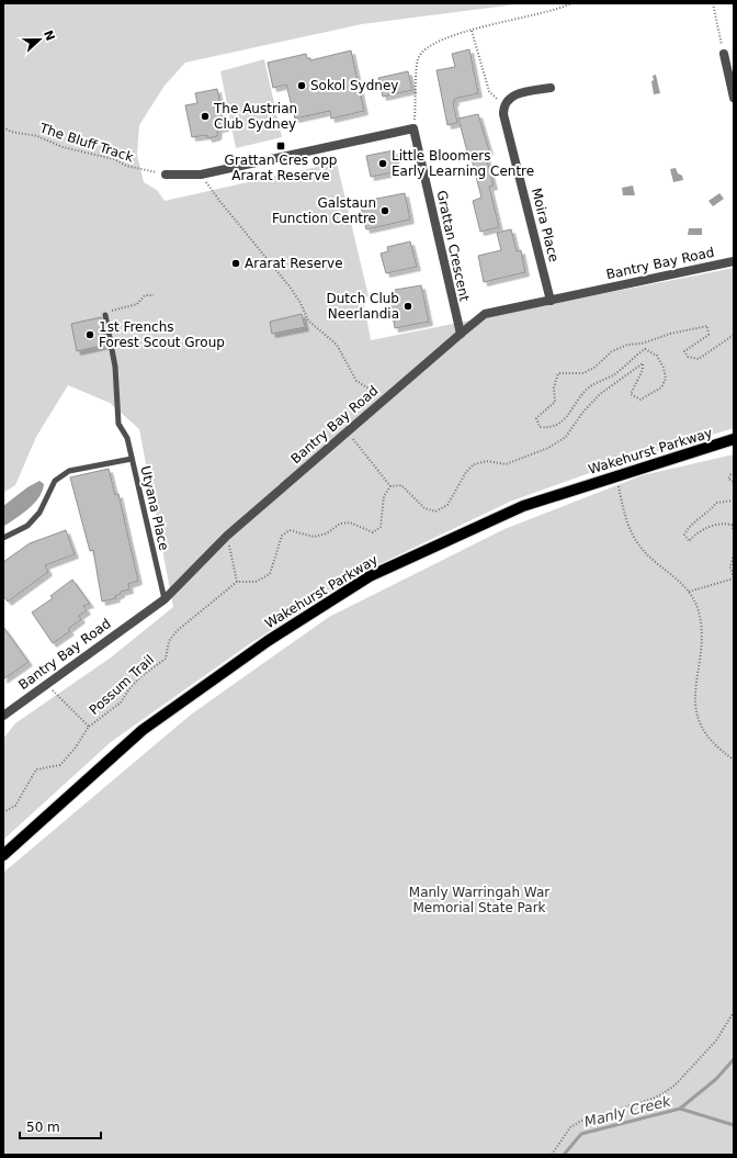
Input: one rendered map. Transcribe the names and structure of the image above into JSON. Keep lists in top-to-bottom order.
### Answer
{
  "streets": {
    "main road": ["Wakehurst Parkway"],
    "street": ["Moira Place", "Grattan Crescent", "Bantry Bay Road"],
    "lane": ["Utyana Place"],
    "path": ["The Bluff Track", "Possum Trail"]
  },
  "crossings": [
    ["Moira Place", "Bantry Bay Road"],
    ["Grattan Crescent", "Bantry Bay Road"],
    ["Bantry Bay Road", "Utyana Place"],
    ["Bantry Bay Road", "Possum Trail"]
  ],
  "water": ["Manly Creek"],
  "parks": ["Manly Warringah War Memorial State Park"],
  "places": {
    "other": [
      "Sokol Sydney",
      "The Austrian Club Sydney",
      "Little Bloomers Early Learning Centre",
      "Galstaun Function Centre",
      "Ararat Reserve",
      "Dutch Club Neerlandia",
      "1st Frenchs Forest Scout Group"
    ],
    "transit": ["Grattan Cres opp Ararat Reserve"]
  },
  "scale_bar": "50 m",
  "north": "right"
}
